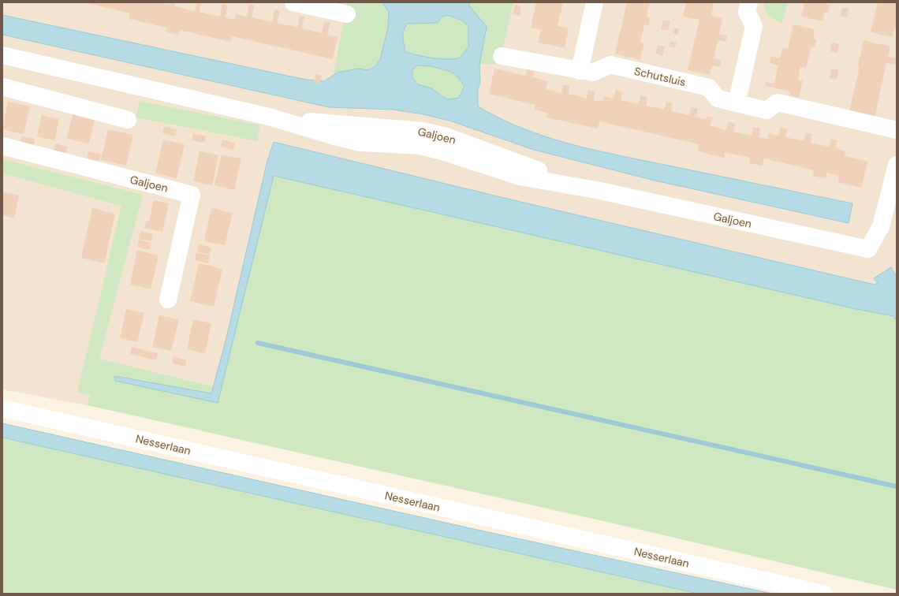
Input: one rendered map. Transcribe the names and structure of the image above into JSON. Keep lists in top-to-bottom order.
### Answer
{
  "streets": {
    "street": ["Schutsluis", "Galjoen", "Nesserlaan"]
  }
}
